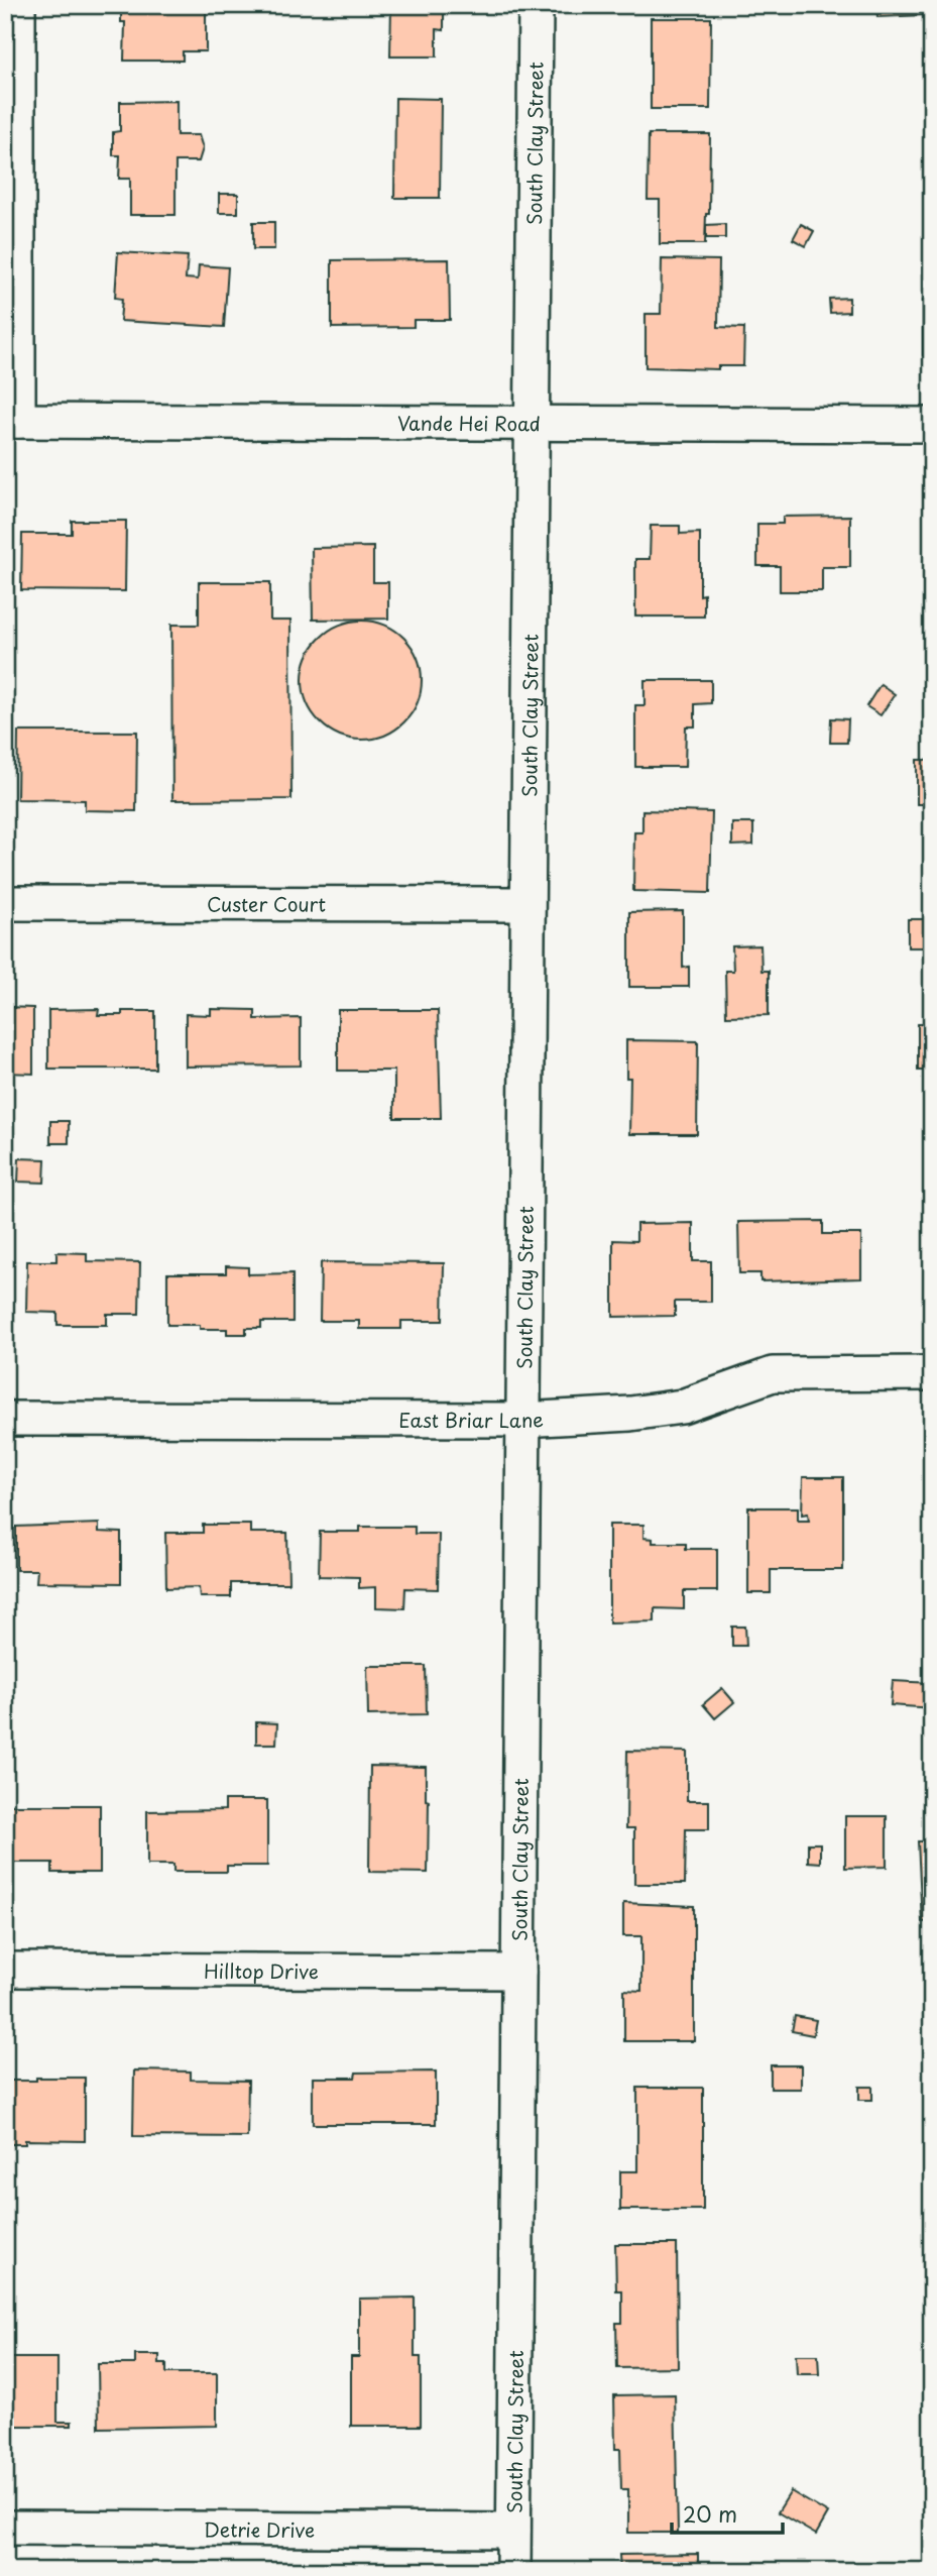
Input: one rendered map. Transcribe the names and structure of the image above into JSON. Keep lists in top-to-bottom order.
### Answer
{
  "streets": {
    "street": [
      "South Clay Street",
      "Vande Hei Road",
      "Custer Court",
      "East Briar Lane",
      "Hilltop Drive",
      "Detrie Drive"
    ]
  },
  "crossings": [
    ["South Clay Street", "Vande Hei Road"],
    ["South Clay Street", "Custer Court"],
    ["South Clay Street", "East Briar Lane"],
    ["South Clay Street", "Hilltop Drive"],
    ["South Clay Street", "Detrie Drive"]
  ],
  "scale_bar": "20 m"
}
